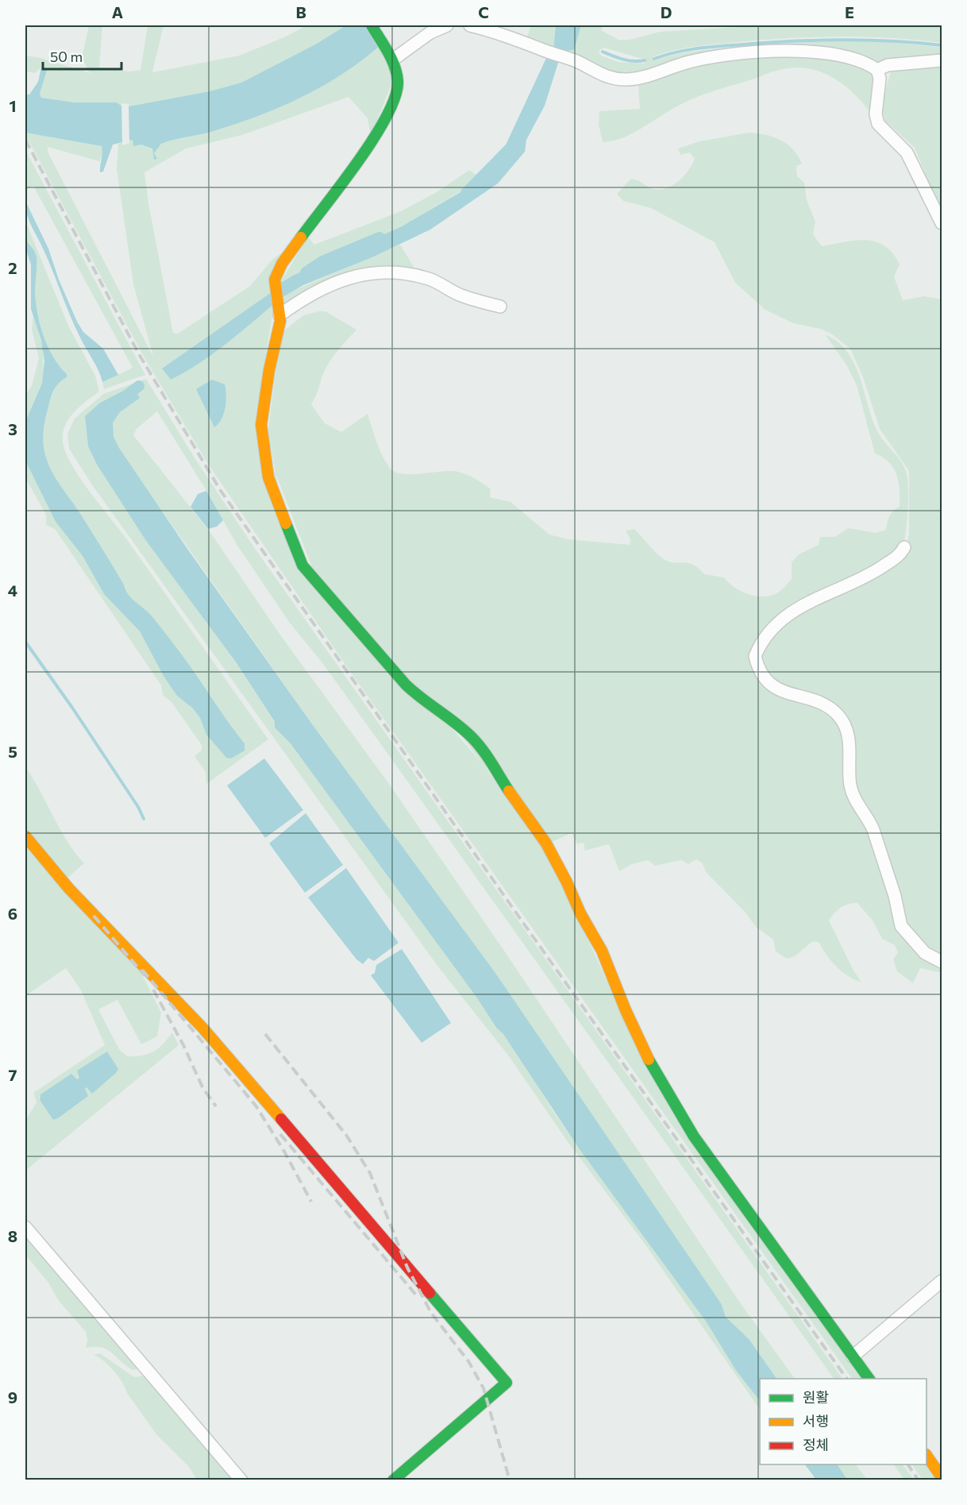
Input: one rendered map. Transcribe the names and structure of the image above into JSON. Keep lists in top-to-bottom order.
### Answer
{
  "legend": ["원활", "서행", "정체"],
  "scale_bar": "50 m",
  "grid": {
    "columns": [
      "A",
      "B",
      "C",
      "D",
      "E"
    ],
    "rows": [
      "1",
      "2",
      "3",
      "4",
      "5",
      "6",
      "7",
      "8",
      "9"
    ]
  }
}
